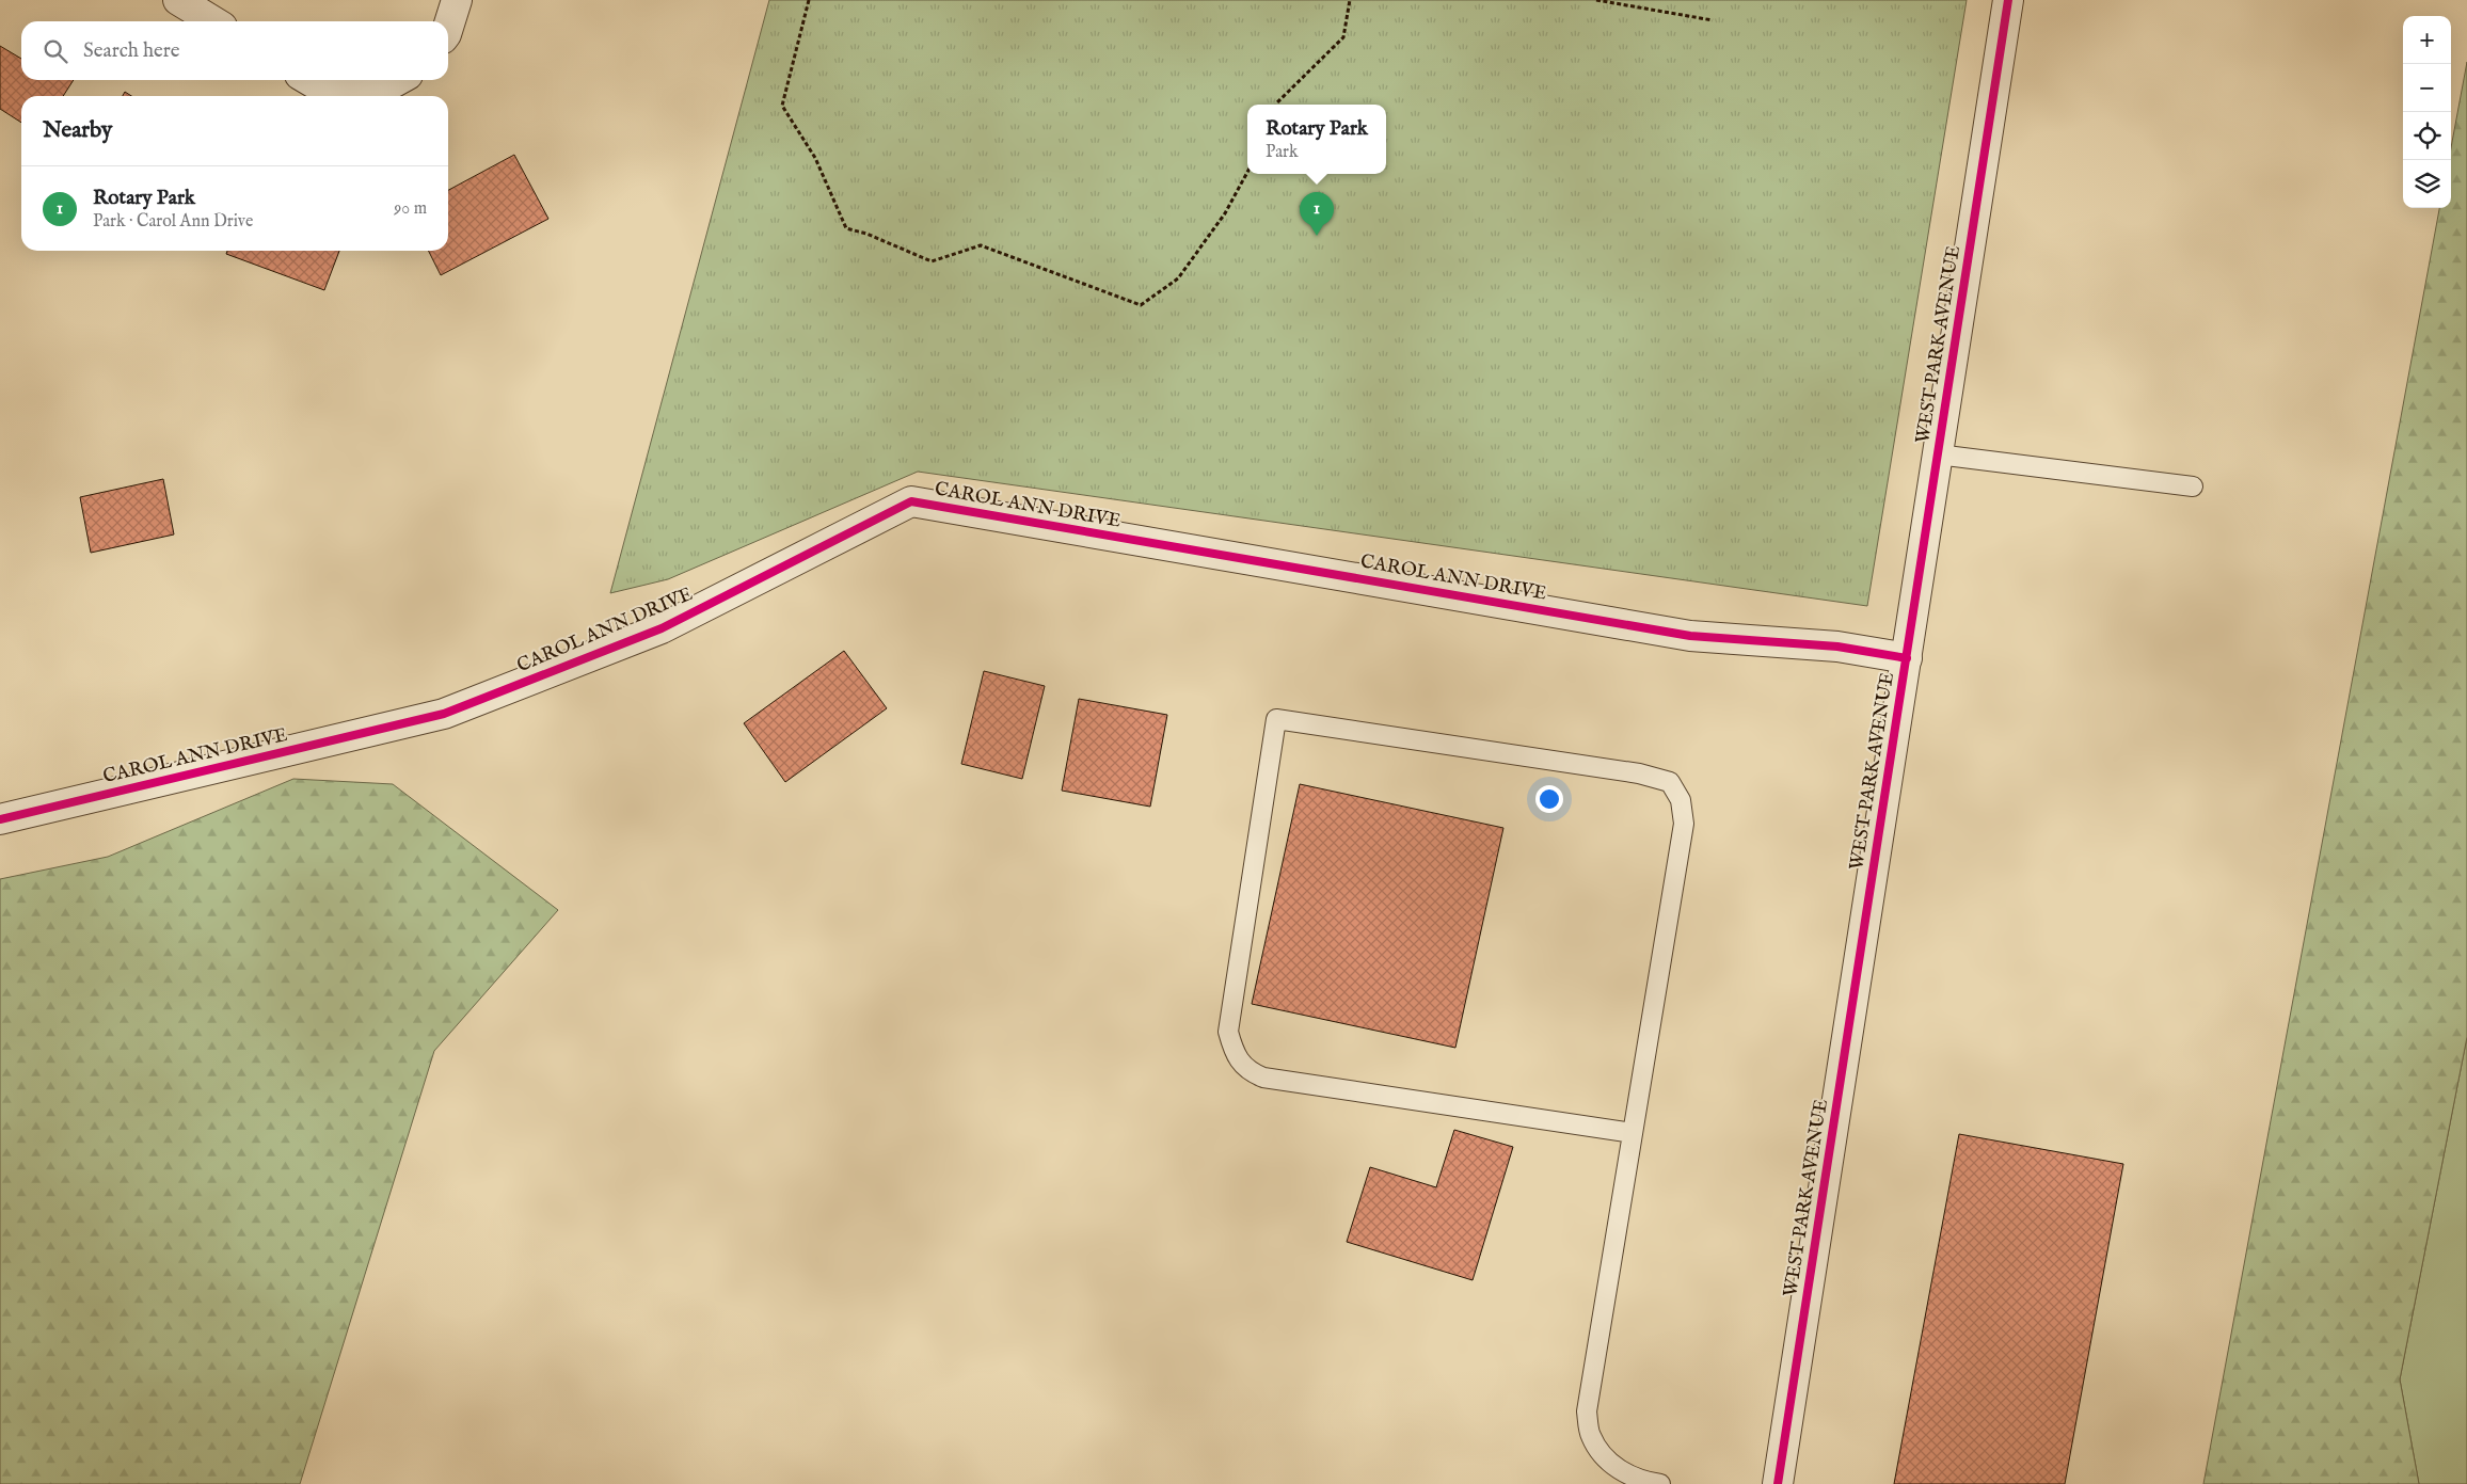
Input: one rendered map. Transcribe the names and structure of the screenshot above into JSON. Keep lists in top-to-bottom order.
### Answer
{
  "streets": {
    "street": ["WEST PARK AVENUE", "CAROL ANN DRIVE"]
  },
  "crossings": [
    ["WEST PARK AVENUE", "CAROL ANN DRIVE"]
  ],
  "page": {
    "map_buttons": ["+", "−"],
    "search": "Search here",
    "heading": "Nearby",
    "popup": ["Rotary Park", "Park"],
    "list": [
      {
        "mark": "1",
        "name": "Rotary Park",
        "note": "Park · Carol Ann Drive",
        "value": "90 m"
      }
    ],
    "pins": "1"
  }
}
